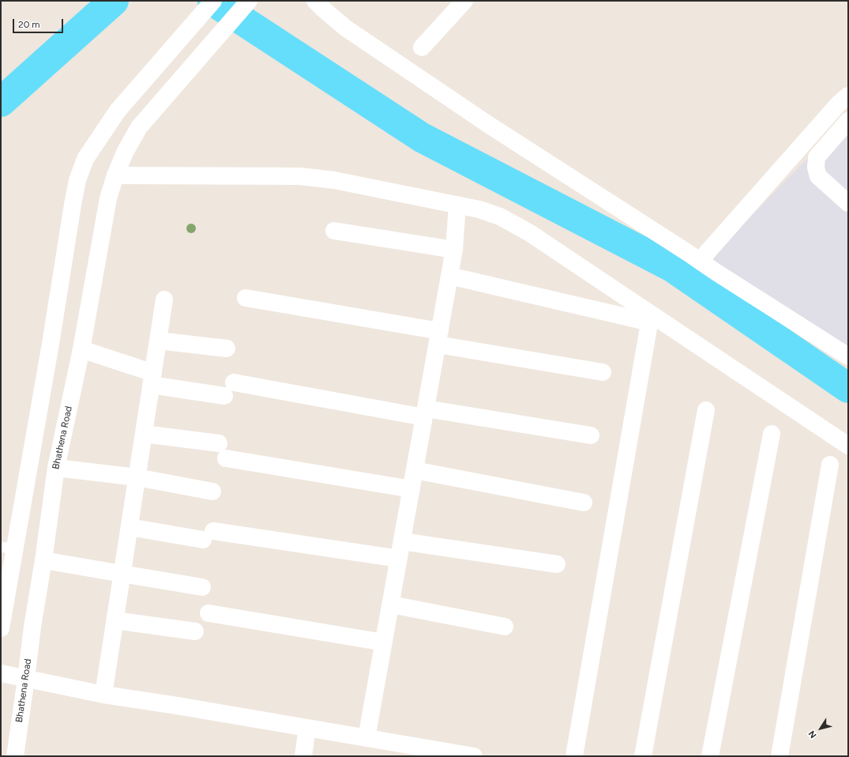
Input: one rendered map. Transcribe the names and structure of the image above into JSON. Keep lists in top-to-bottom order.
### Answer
{
  "streets": {
    "street": ["Bhathena Road"]
  },
  "scale_bar": "20 m",
  "north": "bottom left"
}
